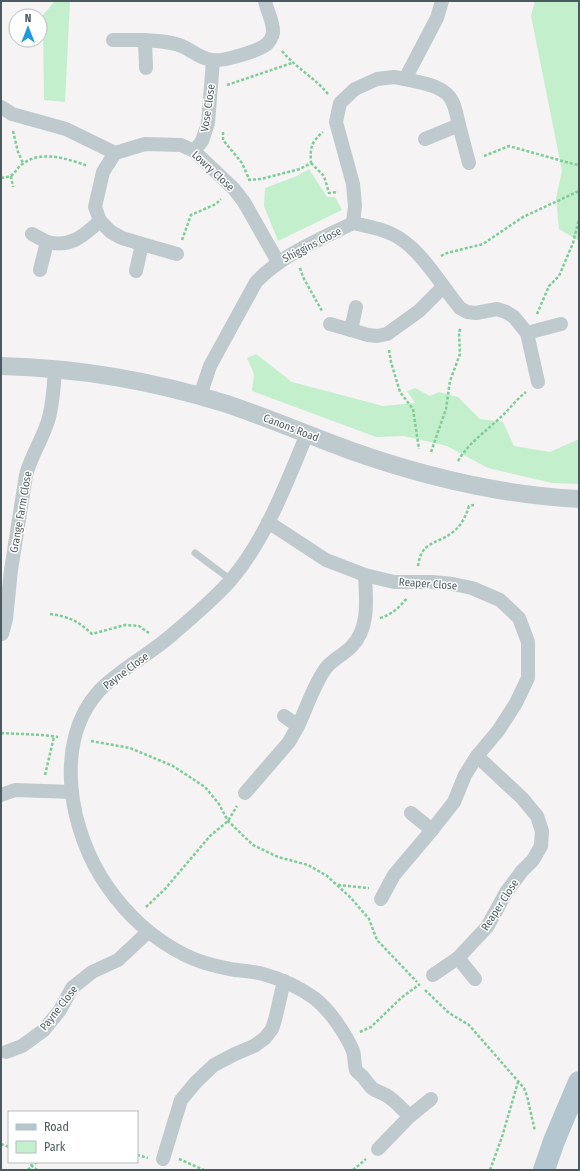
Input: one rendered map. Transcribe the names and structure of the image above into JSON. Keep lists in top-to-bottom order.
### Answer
{
  "streets": {
    "street": [
      "Vose Close",
      "Lowry Close",
      "Shiggins Close",
      "Canons Road",
      "Grange Farm Close",
      "Reaper Close",
      "Payne Close"
    ]
  },
  "crossings": [
    ["Vose Close", "Lowry Close"],
    ["Lowry Close", "Shiggins Close"],
    ["Shiggins Close", "Canons Road"],
    ["Canons Road", "Grange Farm Close"],
    ["Canons Road", "Payne Close"],
    ["Reaper Close", "Payne Close"]
  ],
  "legend": ["Road", "Park"],
  "north": "top"
}
